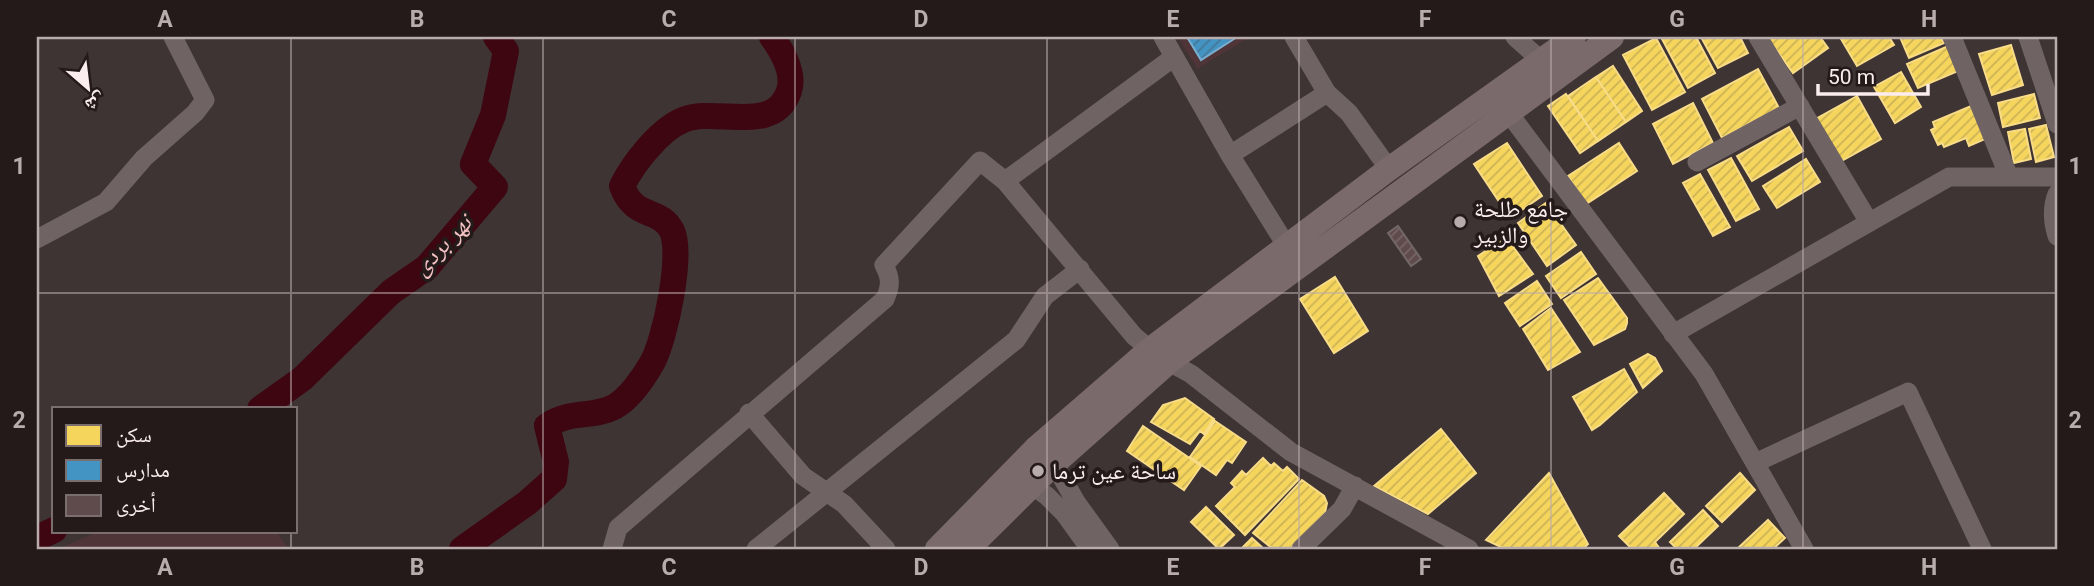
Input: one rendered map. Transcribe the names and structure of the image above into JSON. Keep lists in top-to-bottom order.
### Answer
{
  "water": ["نهر بردى"],
  "places": ["جامع طلحة والزبير", "ساحة عين ترما"],
  "legend": ["سكن", "مدارس", "أخرى"],
  "scale_bar": "50 m",
  "north": "bottom right",
  "grid": {
    "columns": [
      "A",
      "B",
      "C",
      "D",
      "E",
      "F",
      "G",
      "H"
    ],
    "rows": ["1", "2"]
  }
}
